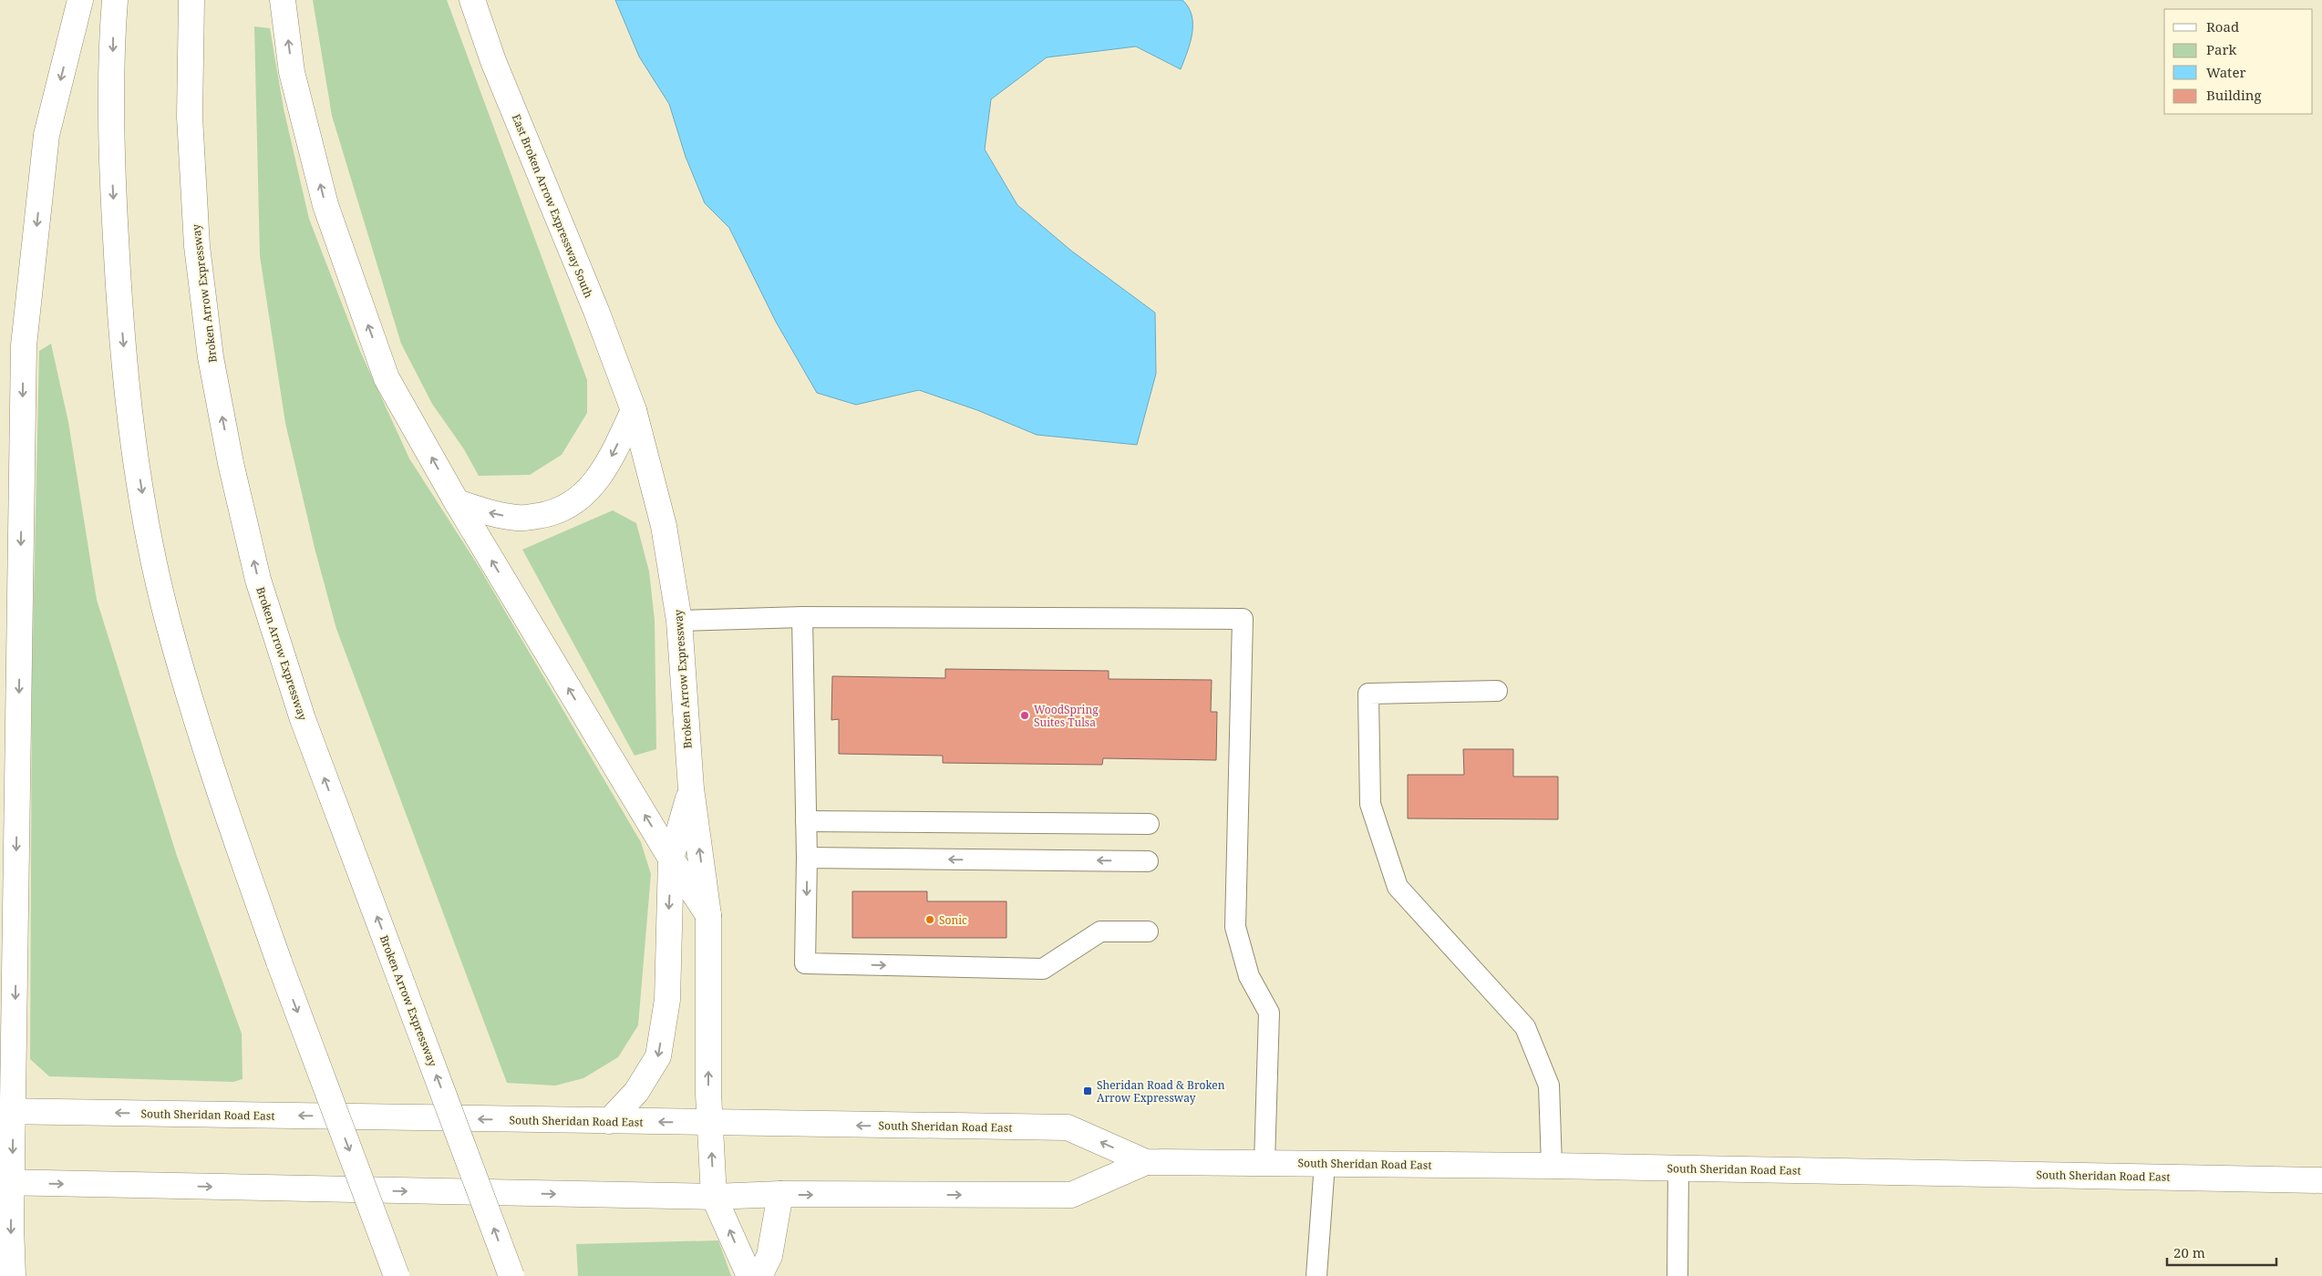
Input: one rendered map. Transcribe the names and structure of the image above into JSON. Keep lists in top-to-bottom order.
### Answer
{
  "streets": {
    "main road": ["East Broken Arrow Expressway South", "Broken Arrow Expressway", "South Sheridan Road East"]
  },
  "crossings": [
    ["East Broken Arrow Expressway South", "Broken Arrow Expressway"],
    ["Broken Arrow Expressway", "South Sheridan Road East"]
  ],
  "places": {
    "other": ["WoodSpring Suites Tulsa", "Sonic"],
    "transit": ["Sheridan Road & Broken Arrow Expressway"]
  },
  "legend": [
    "Road",
    "Park",
    "Water",
    "Building"
  ],
  "scale_bar": "20 m"
}
